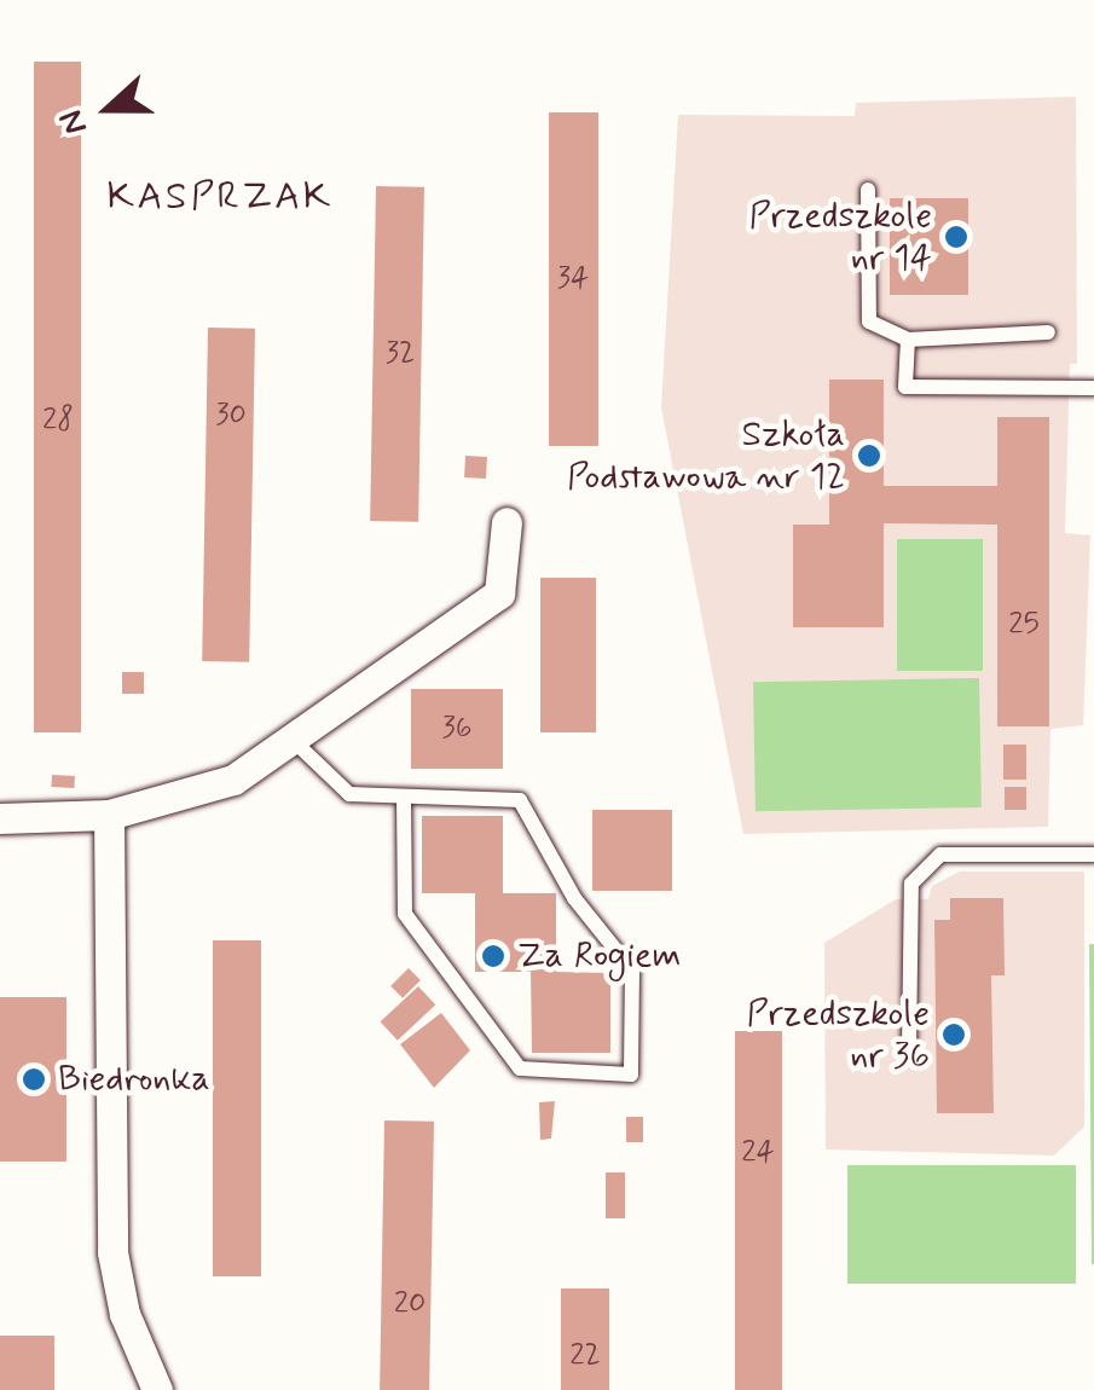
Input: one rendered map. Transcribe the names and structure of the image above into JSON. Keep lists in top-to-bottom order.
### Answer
{
  "districts": ["KASPRZAK"],
  "places": [
    "Przedszkole nr 14",
    "Szkoła Podstawowa nr 12",
    "Za Rogiem",
    "Przedszkole nr 36",
    "Biedronka"
  ],
  "house_numbers": [
    "34",
    "32",
    "30",
    "28",
    "25",
    "36",
    "24",
    "20",
    "22"
  ],
  "north": "left"
}
